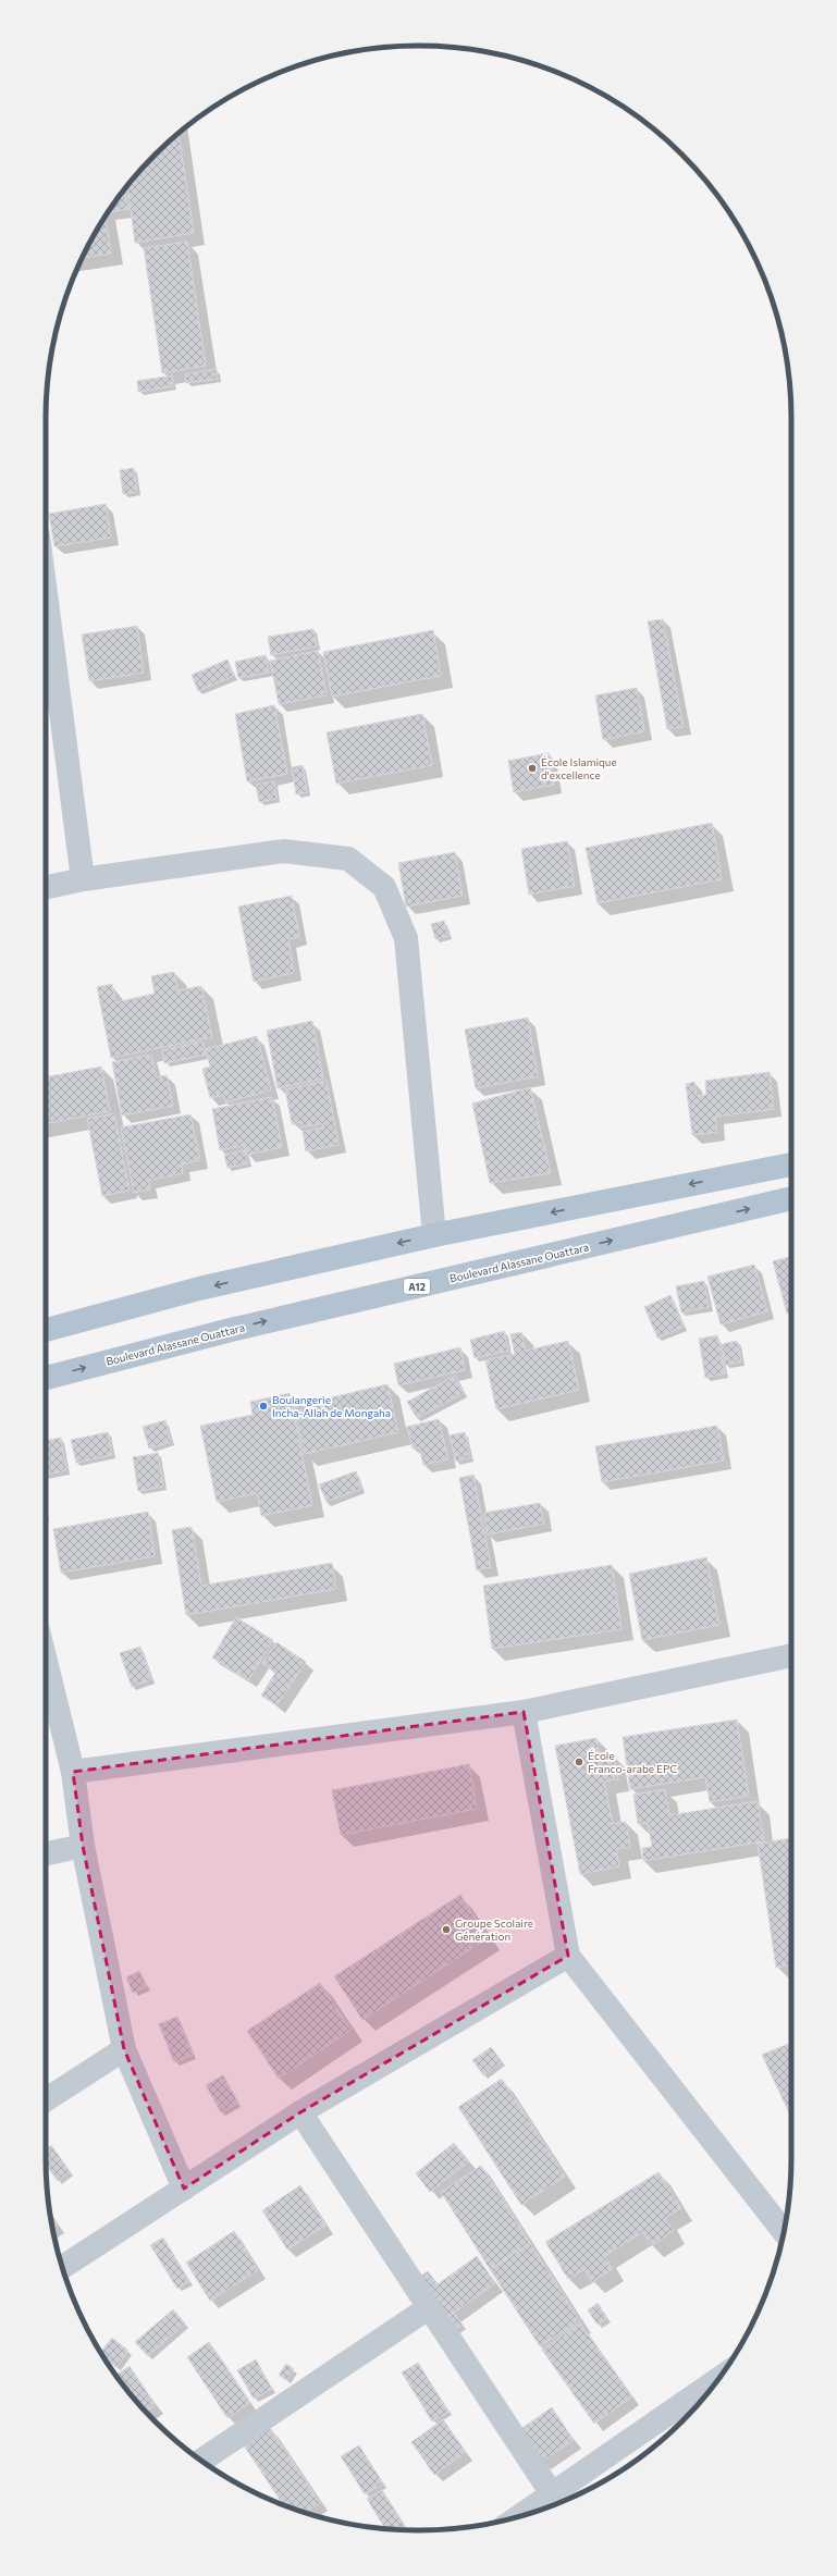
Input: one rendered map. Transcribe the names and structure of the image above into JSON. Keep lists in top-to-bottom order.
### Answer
{
  "streets": {
    "main road": ["Boulevard Alassane Ouattara", "A12"]
  },
  "places": [
    "École Islamique d'excellence",
    "Boulangerie Incha-Allah de Mongaha",
    "École Franco-arabe EPC",
    "Groupe Scolaire Génération"
  ]
}
